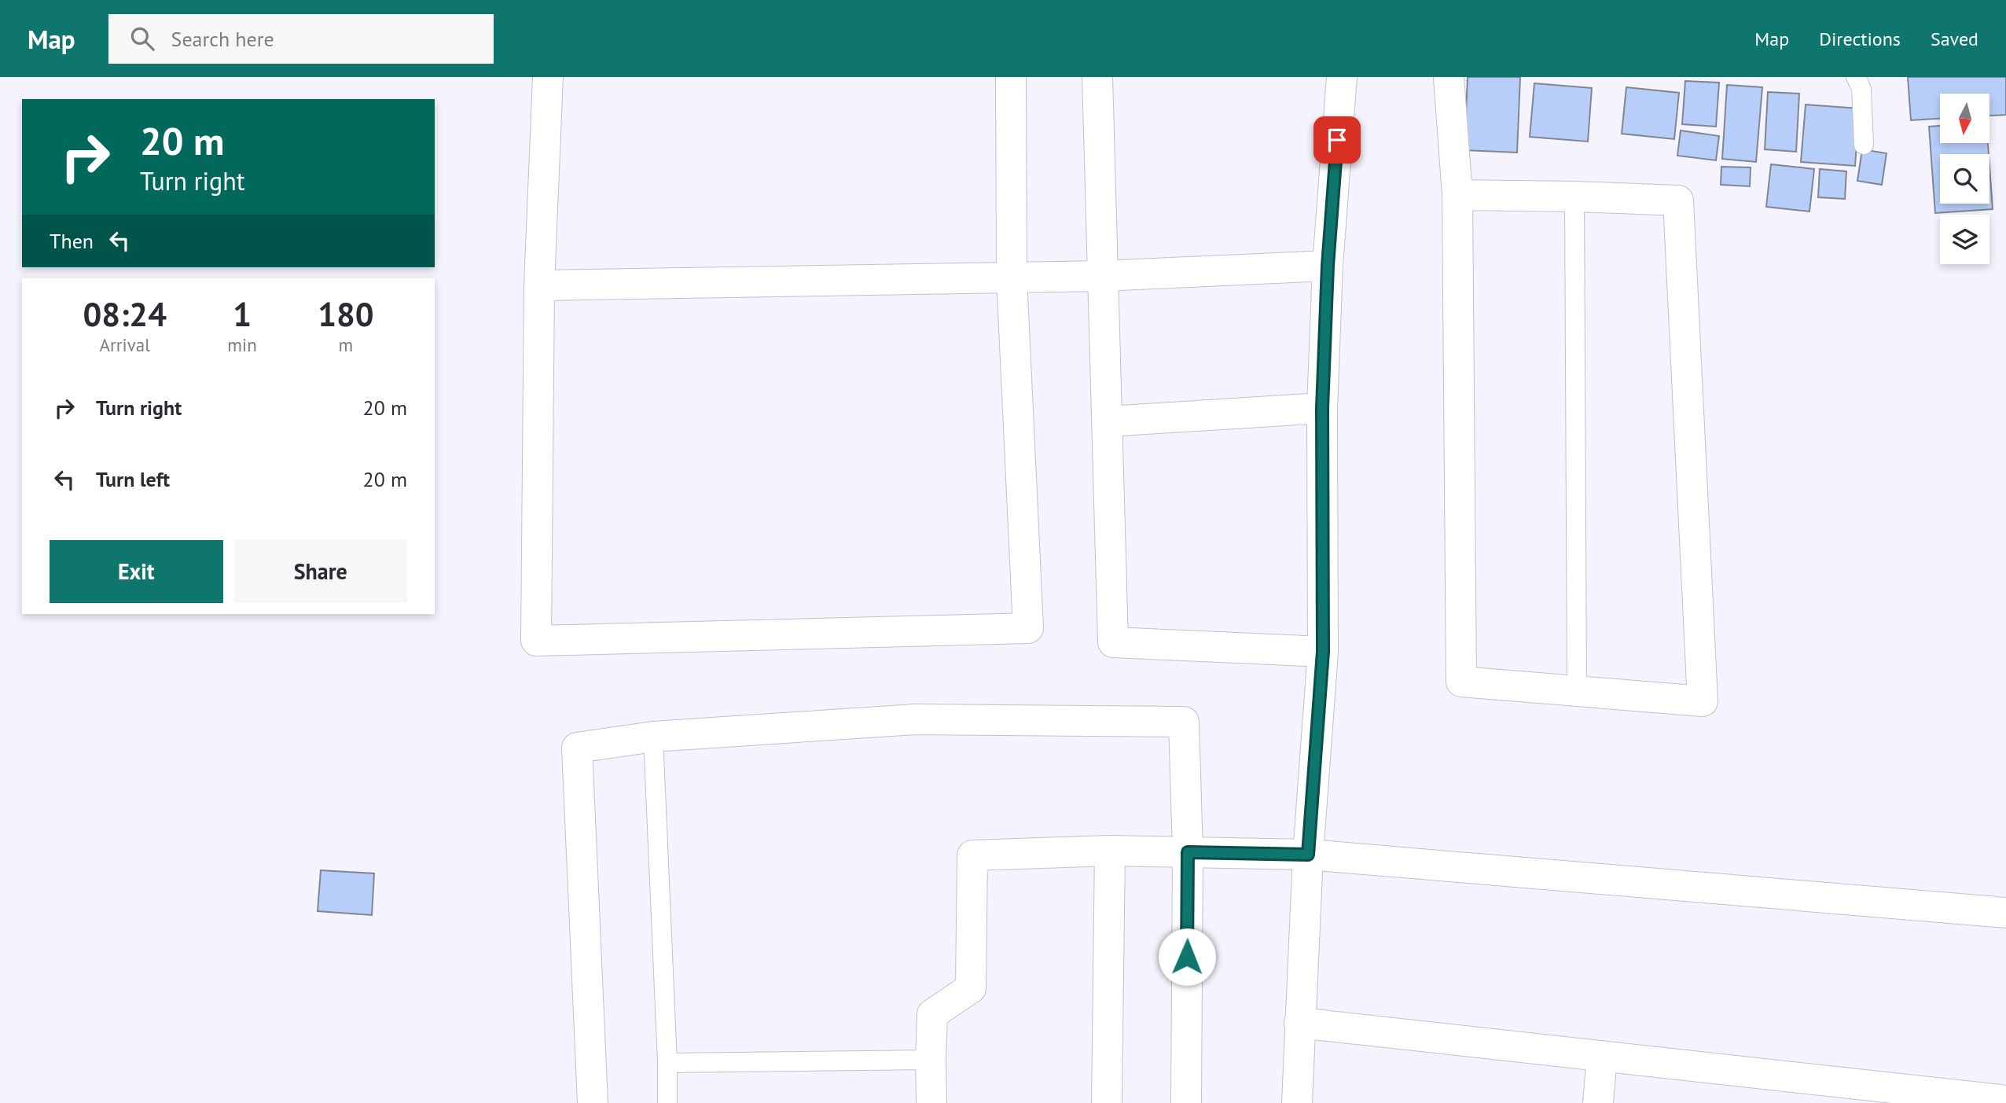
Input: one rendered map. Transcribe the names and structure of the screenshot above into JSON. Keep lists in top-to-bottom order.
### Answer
{
  "north": "bottom",
  "page": {
    "header": "Map",
    "search": "Search here",
    "nav": ["Map", "Directions", "Saved"],
    "turn": ["20 m", "Turn right"],
    "then": "Then",
    "eta": [
      "08:24",
      "Arrival",
      "1",
      "min",
      "180",
      "m"
    ],
    "list": [
      {
        "name": "Turn right",
        "value": "20 m"
      },
      {
        "name": "Turn left",
        "value": "20 m"
      }
    ],
    "buttons": ["Exit", "Share"]
  }
}
